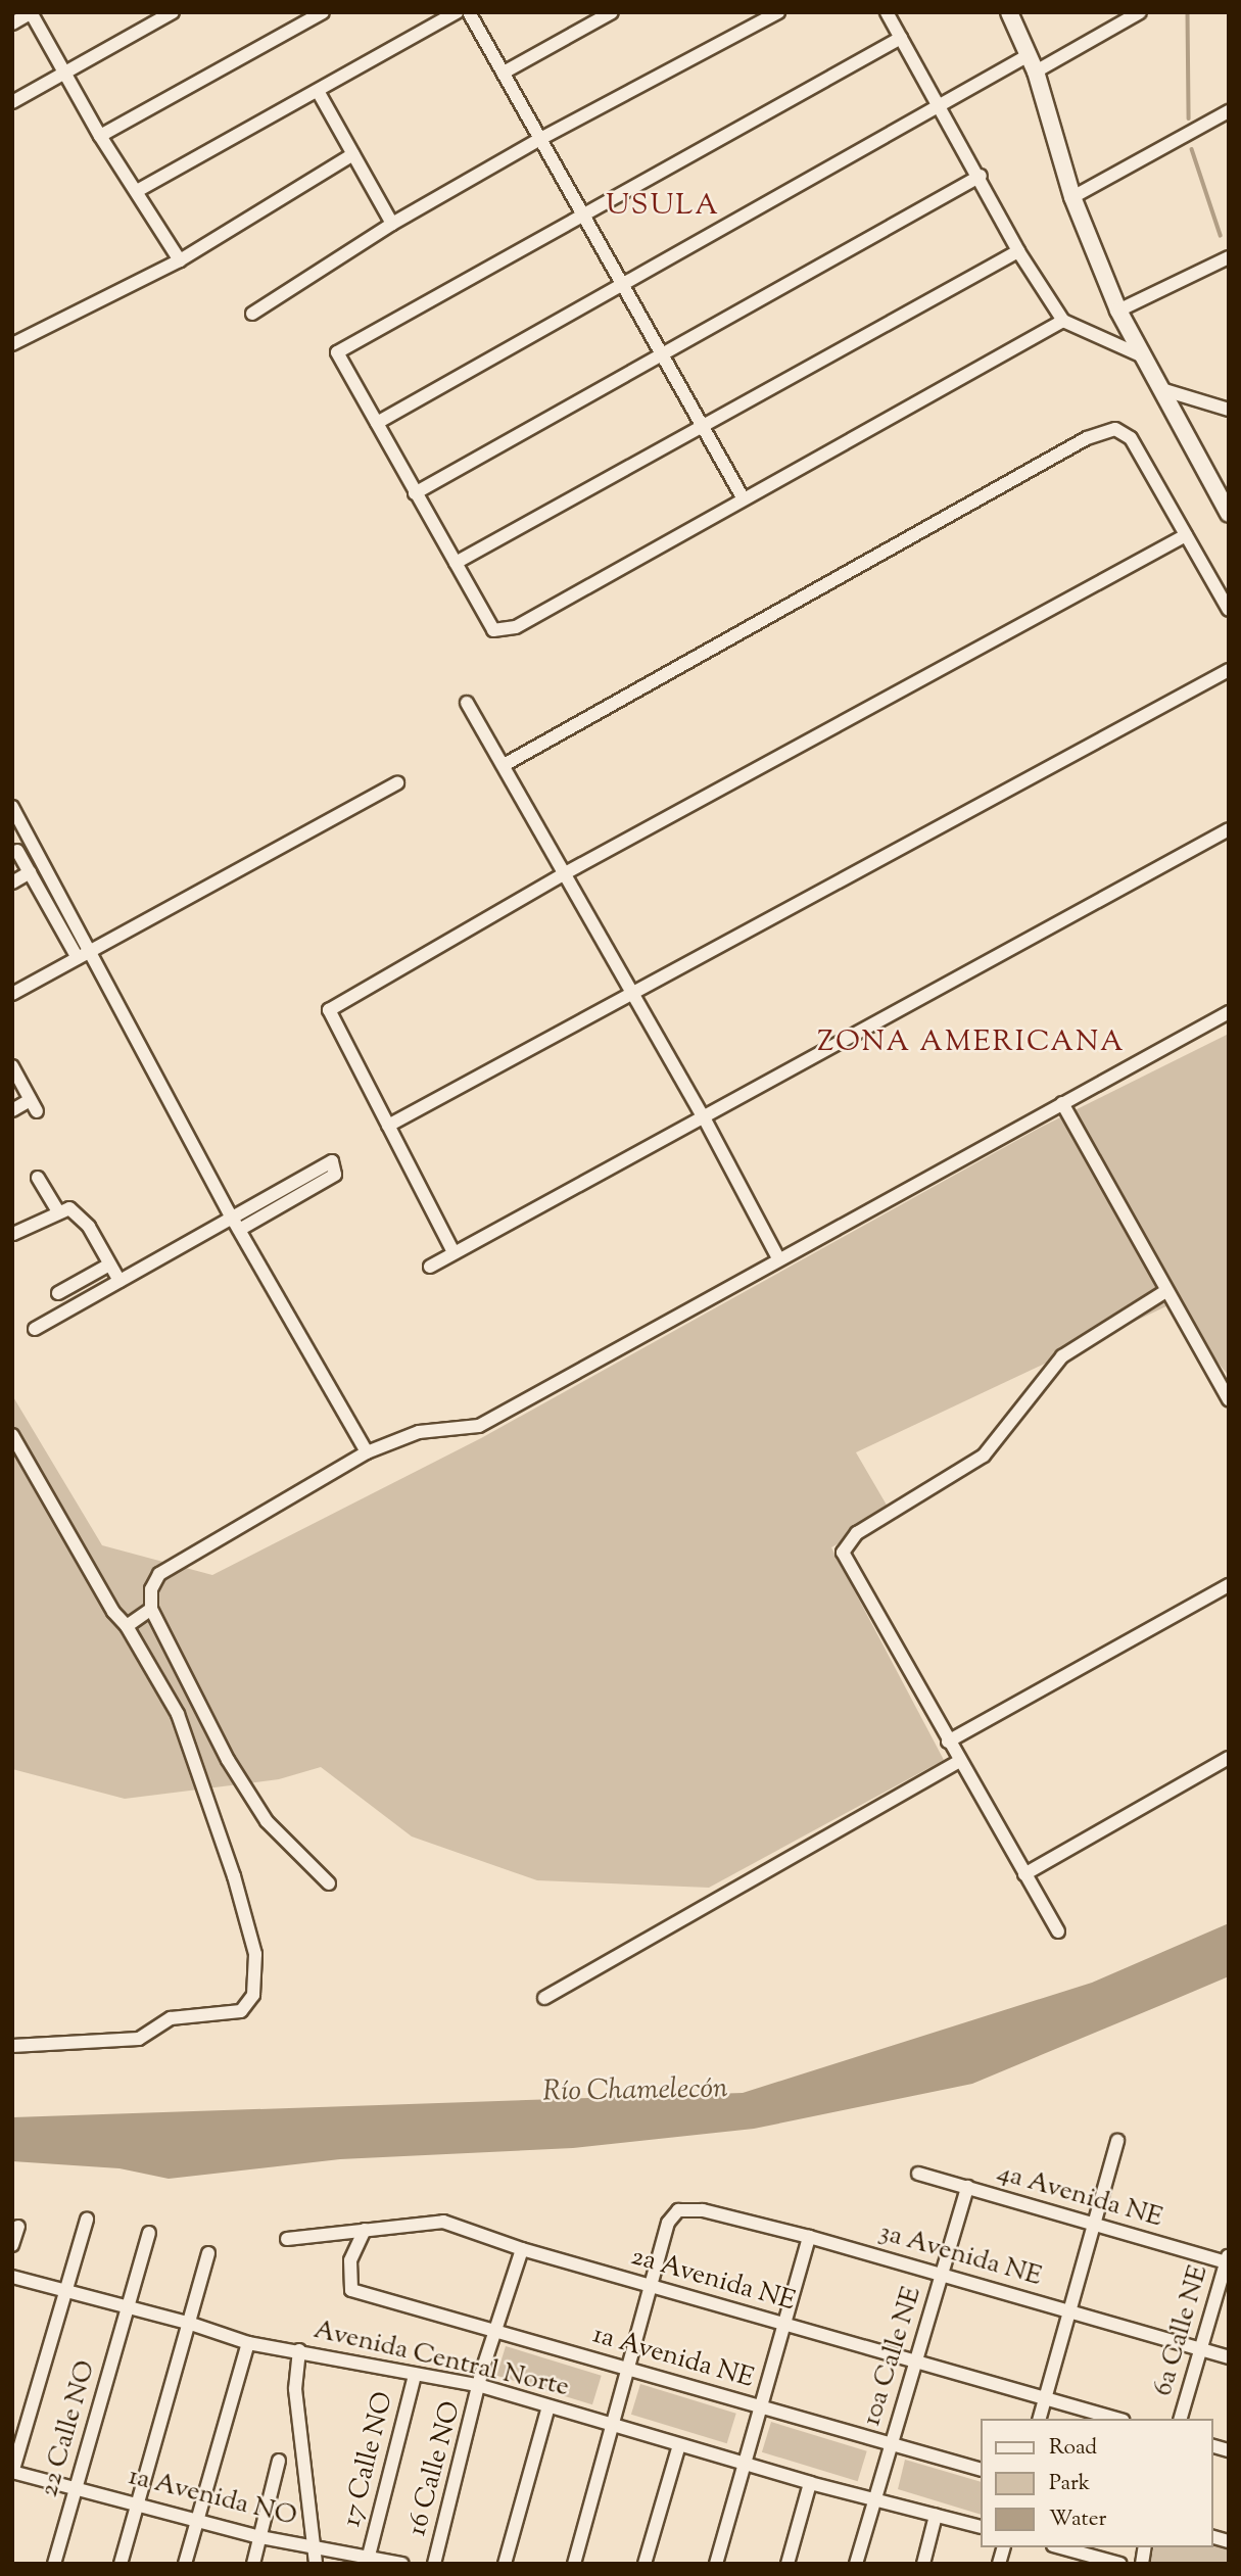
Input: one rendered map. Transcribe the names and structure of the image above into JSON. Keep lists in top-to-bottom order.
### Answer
{
  "streets": {
    "street": [
      "4a Avenida NE",
      "3a Avenida NE",
      "2a Avenida NE",
      "6a Calle NE",
      "10a Calle NE",
      "1a Avenida NE",
      "Avenida Central Norte",
      "22 Calle NO",
      "17 Calle NO",
      "16 Calle NO",
      "1a Avenida NO"
    ]
  },
  "crossings": [
    ["4a Avenida NE", "6a Calle NE"],
    ["4a Avenida NE", "10a Calle NE"],
    ["3a Avenida NE", "2a Avenida NE"],
    ["3a Avenida NE", "6a Calle NE"],
    ["3a Avenida NE", "10a Calle NE"],
    ["2a Avenida NE", "10a Calle NE"],
    ["2a Avenida NE", "1a Avenida NE"],
    ["2a Avenida NE", "16 Calle NO"],
    ["10a Calle NE", "1a Avenida NE"],
    ["10a Calle NE", "Avenida Central Norte"],
    ["1a Avenida NE", "16 Calle NO"],
    ["Avenida Central Norte", "22 Calle NO"],
    ["Avenida Central Norte", "17 Calle NO"],
    ["Avenida Central Norte", "16 Calle NO"],
    ["22 Calle NO", "1a Avenida NO"],
    ["17 Calle NO", "1a Avenida NO"]
  ],
  "districts": ["USULA", "ZONA AMERICANA"],
  "water": ["Río Chamelecón"],
  "legend": ["Road", "Park", "Water"]
}
